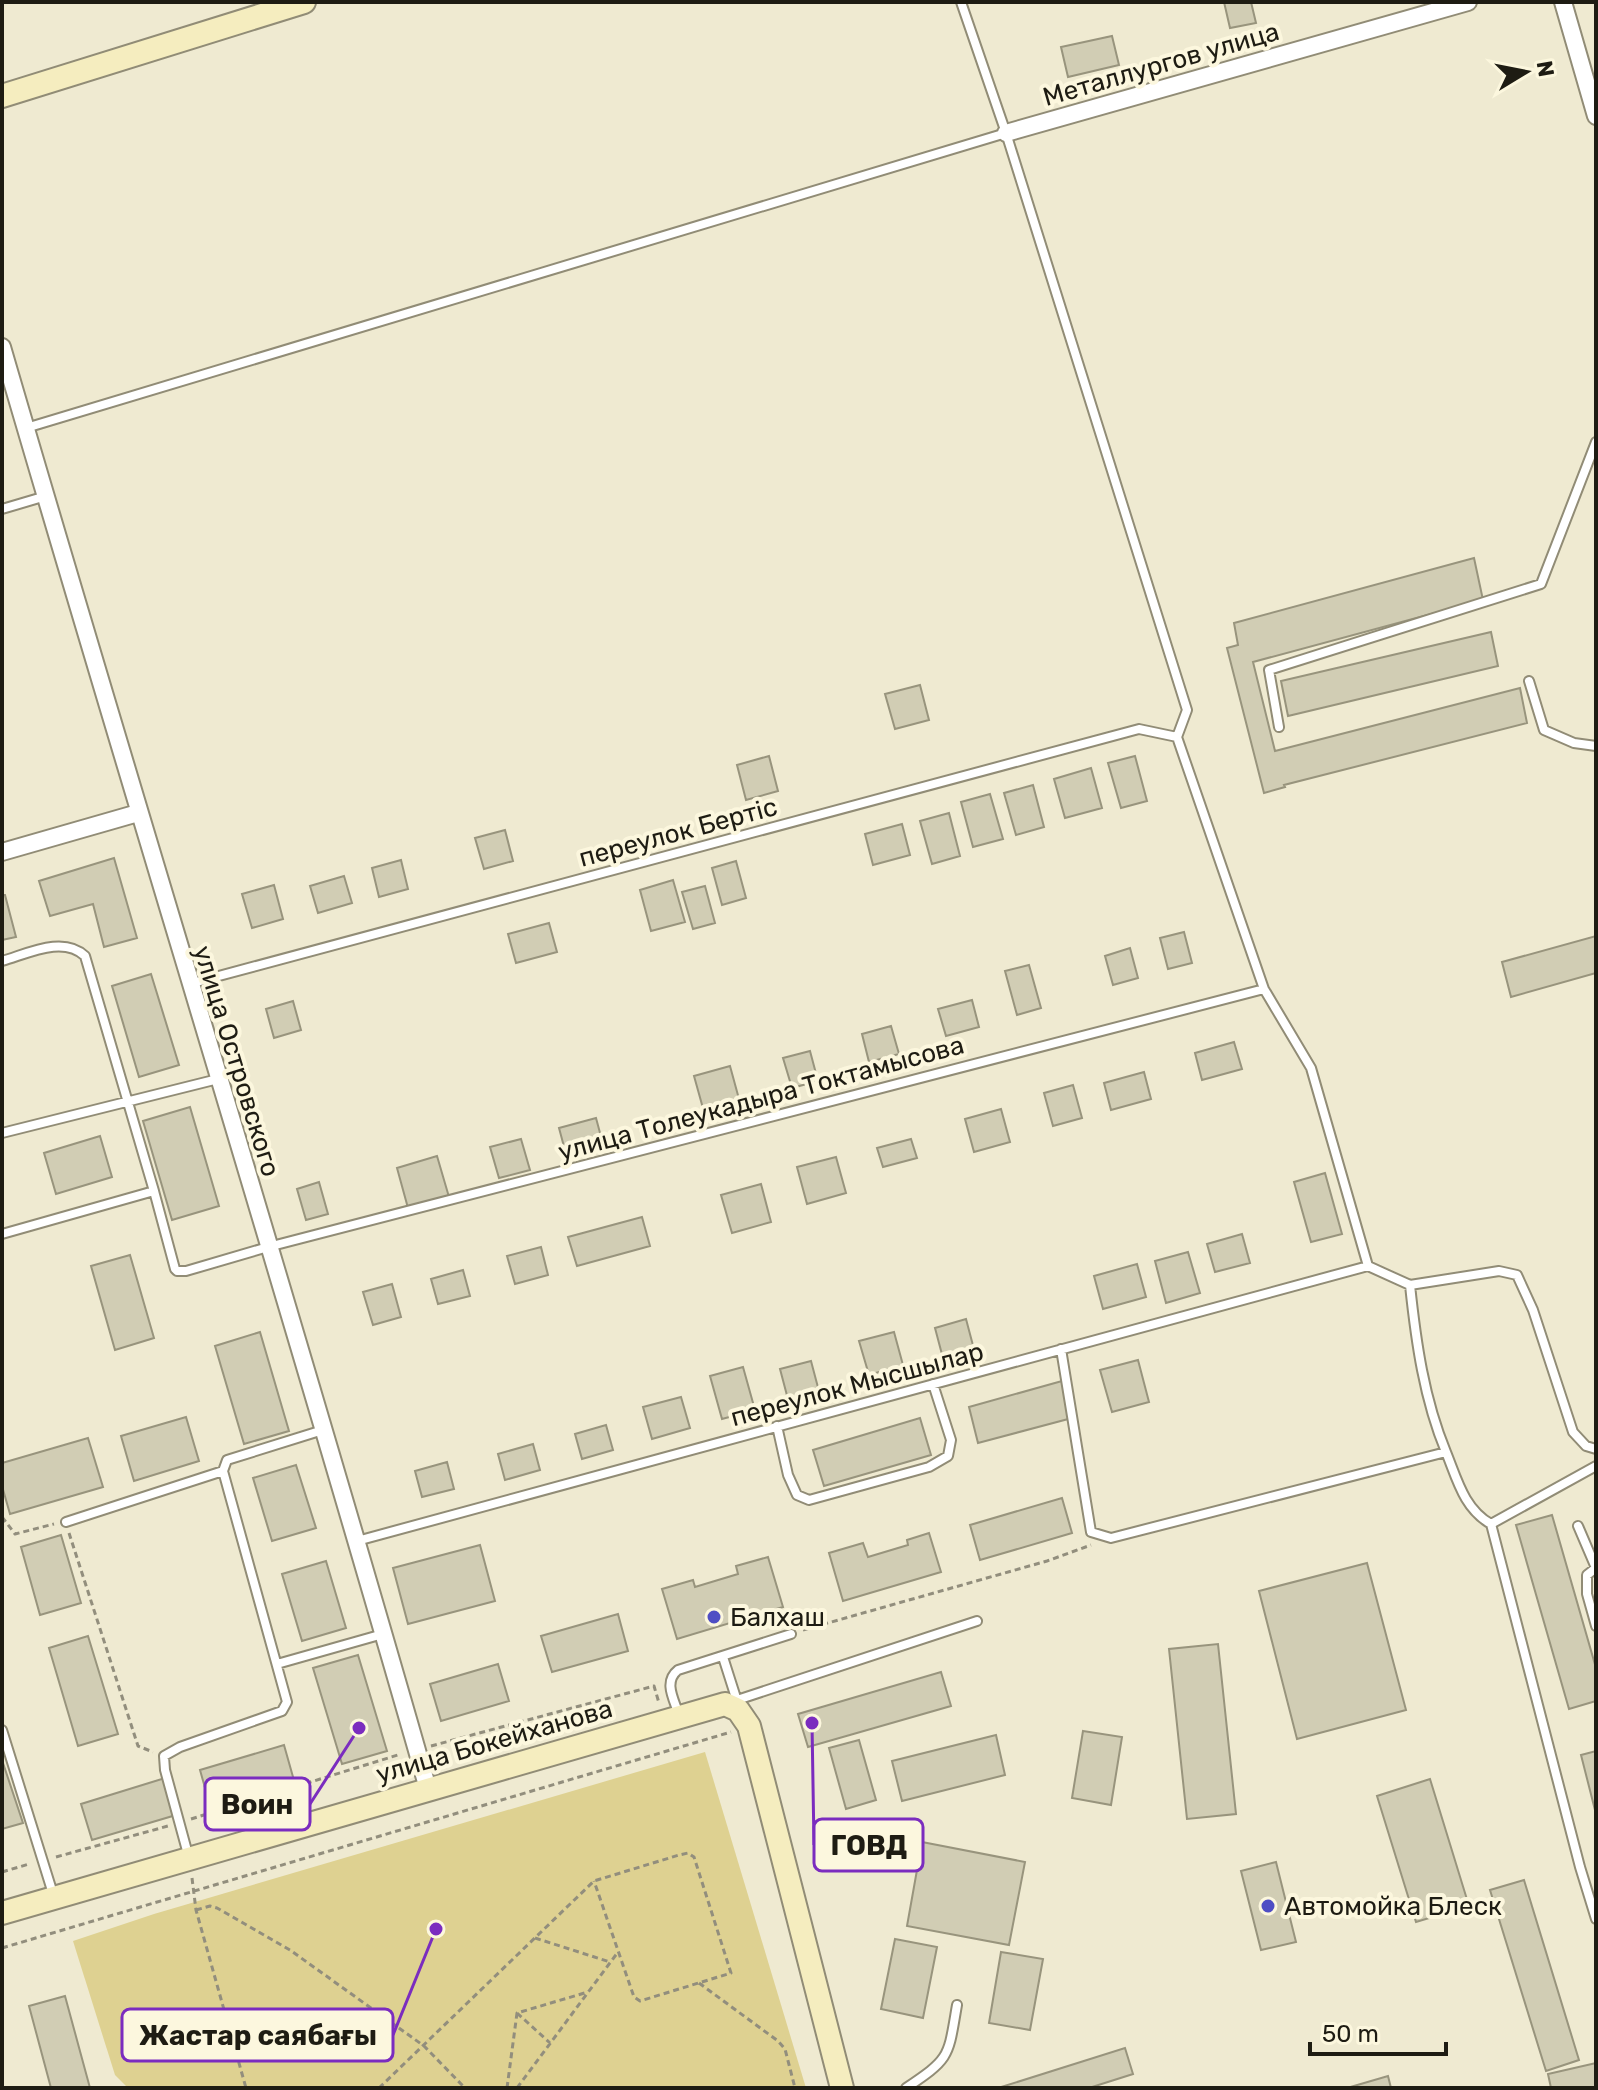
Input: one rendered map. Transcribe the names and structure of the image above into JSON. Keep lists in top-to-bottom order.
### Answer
{
  "streets": {
    "street": ["Металлургов улица", "улица Островского", "улица Бокейханова"],
    "lane": ["переулок Бертіс", "улица Толеукадыра Токтамысова", "переулок Мысшылар"]
  },
  "crossings": [
    ["переулок Бертіс", "улица Островского"],
    ["улица Островского", "улица Толеукадыра Токтамысова"],
    ["улица Островского", "переулок Мысшылар"],
    ["улица Островского", "улица Бокейханова"]
  ],
  "places": [
    "Балхаш",
    "ГОВД",
    "Воин",
    "Автомойка Блеск",
    "Жастар саябағы"
  ],
  "scale_bar": "50 m",
  "north": "right"
}
